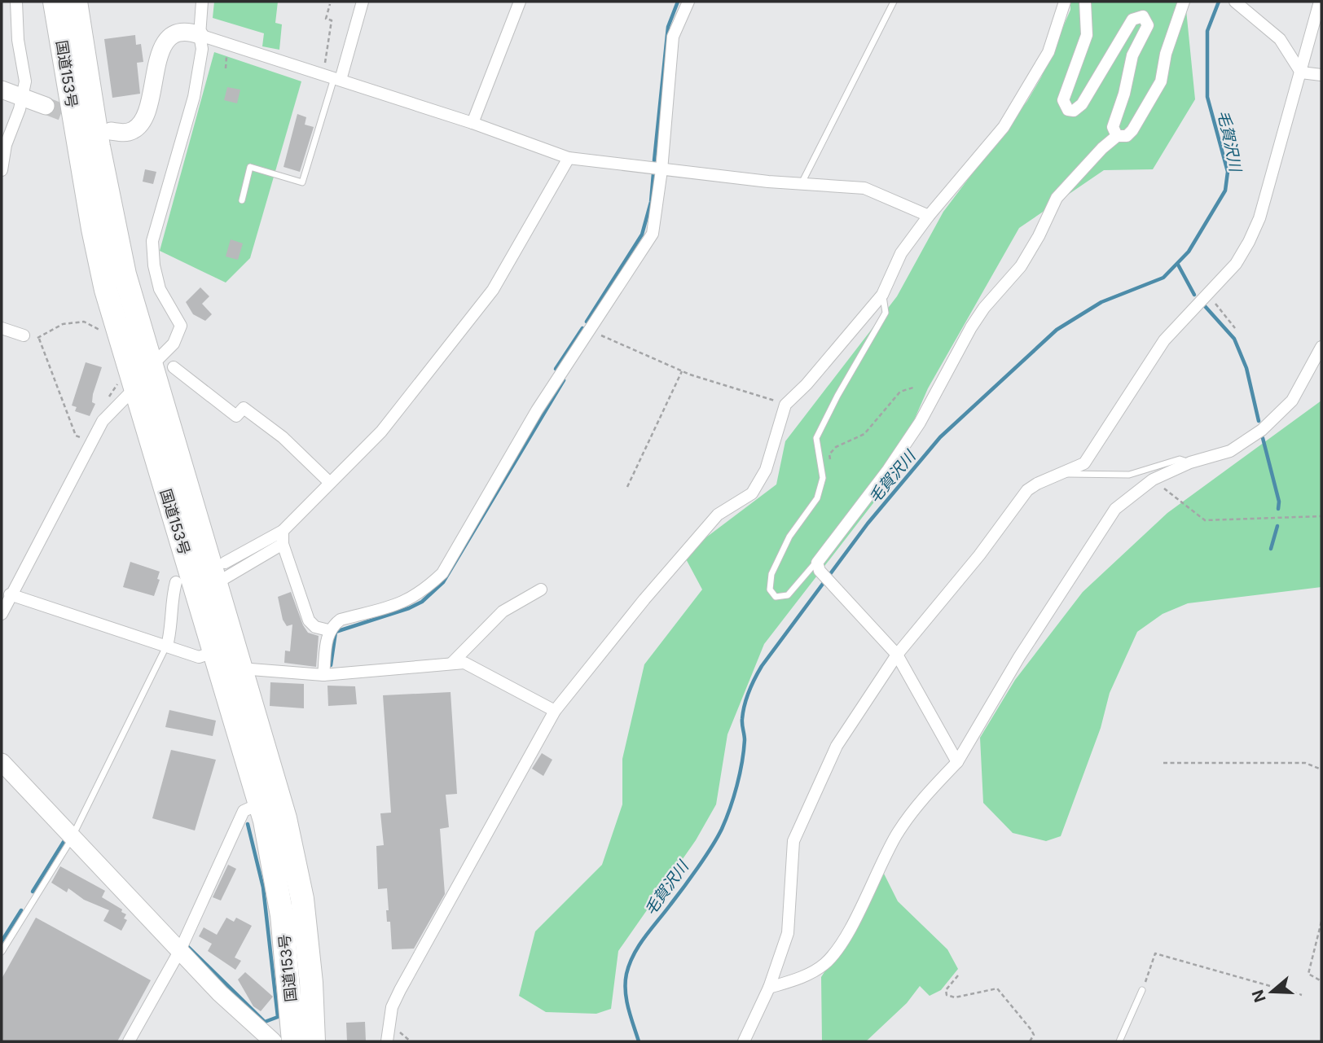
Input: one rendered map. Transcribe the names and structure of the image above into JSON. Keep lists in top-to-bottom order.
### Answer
{
  "streets": {
    "highway": ["国道153号"]
  },
  "water": ["毛賀沢川"],
  "north": "left"
}
